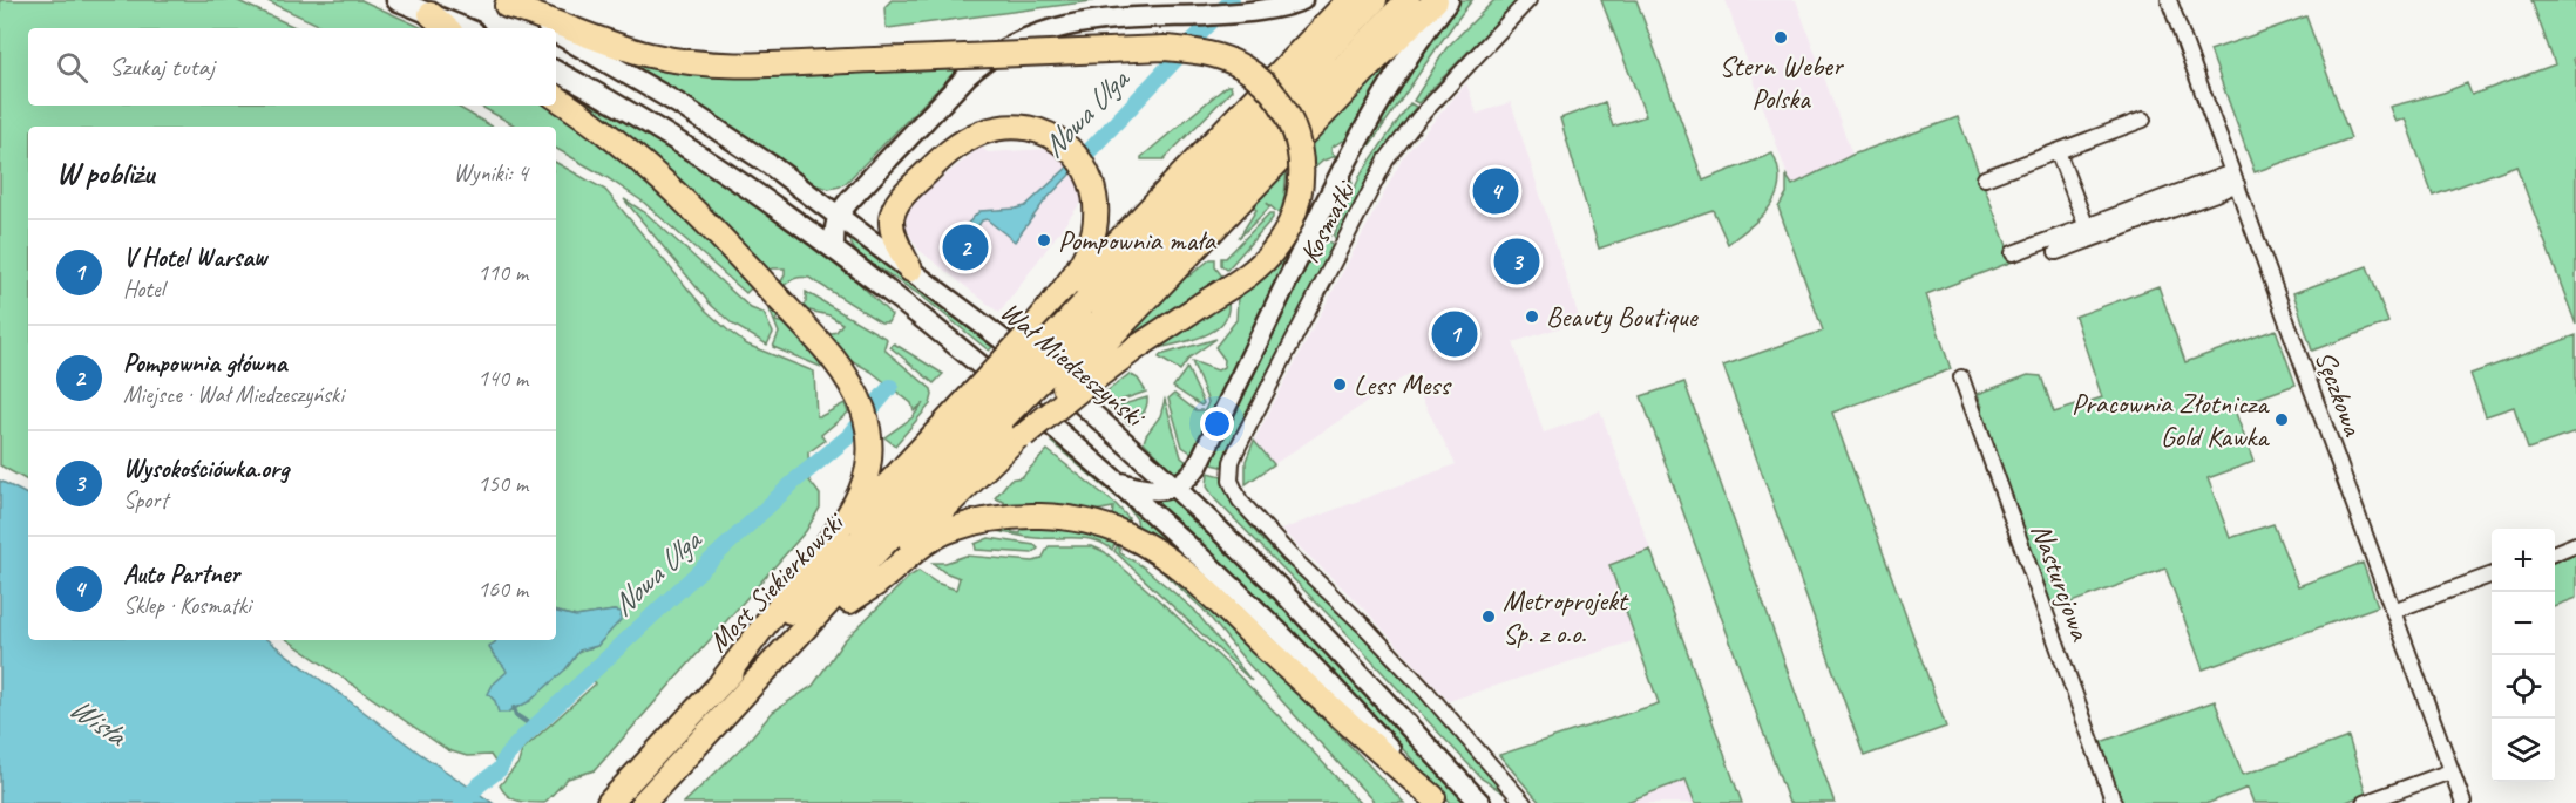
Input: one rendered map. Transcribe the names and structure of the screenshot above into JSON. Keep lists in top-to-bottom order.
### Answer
{
  "streets": {
    "main road": ["Wał Miedzeszyński", "Most Siekierkowski"],
    "street": ["Kosmatki", "Sęczkowa", "Nasturcjowa"]
  },
  "water": ["Nowa Ulga", "Wisła"],
  "places": [
    "Stern Weber Polska",
    "Pompownia mała",
    "Beauty Boutique",
    "Less Mess",
    "Pracownia Złotnicza Gold Kawka",
    "Metroprojekt Sp. z o.o."
  ],
  "page": {
    "search": "Szukaj tutaj",
    "heading": ["W pobliżu", "Wyniki: 4"],
    "pins": [
      "4",
      "2",
      "3",
      "1"
    ],
    "list": [
      {
        "mark": "1",
        "name": "V Hotel Warsaw",
        "note": "Hotel",
        "value": "110 m"
      },
      {
        "mark": "2",
        "name": "Pompownia główna",
        "note": "Miejsce · Wał Miedzeszyński",
        "value": "140 m"
      },
      {
        "mark": "3",
        "name": "Wysokościówka.org",
        "note": "Sport",
        "value": "150 m"
      },
      {
        "mark": "4",
        "name": "Auto Partner",
        "note": "Sklep · Kosmatki",
        "value": "160 m"
      }
    ],
    "map_buttons": ["+", "−"]
  }
}
